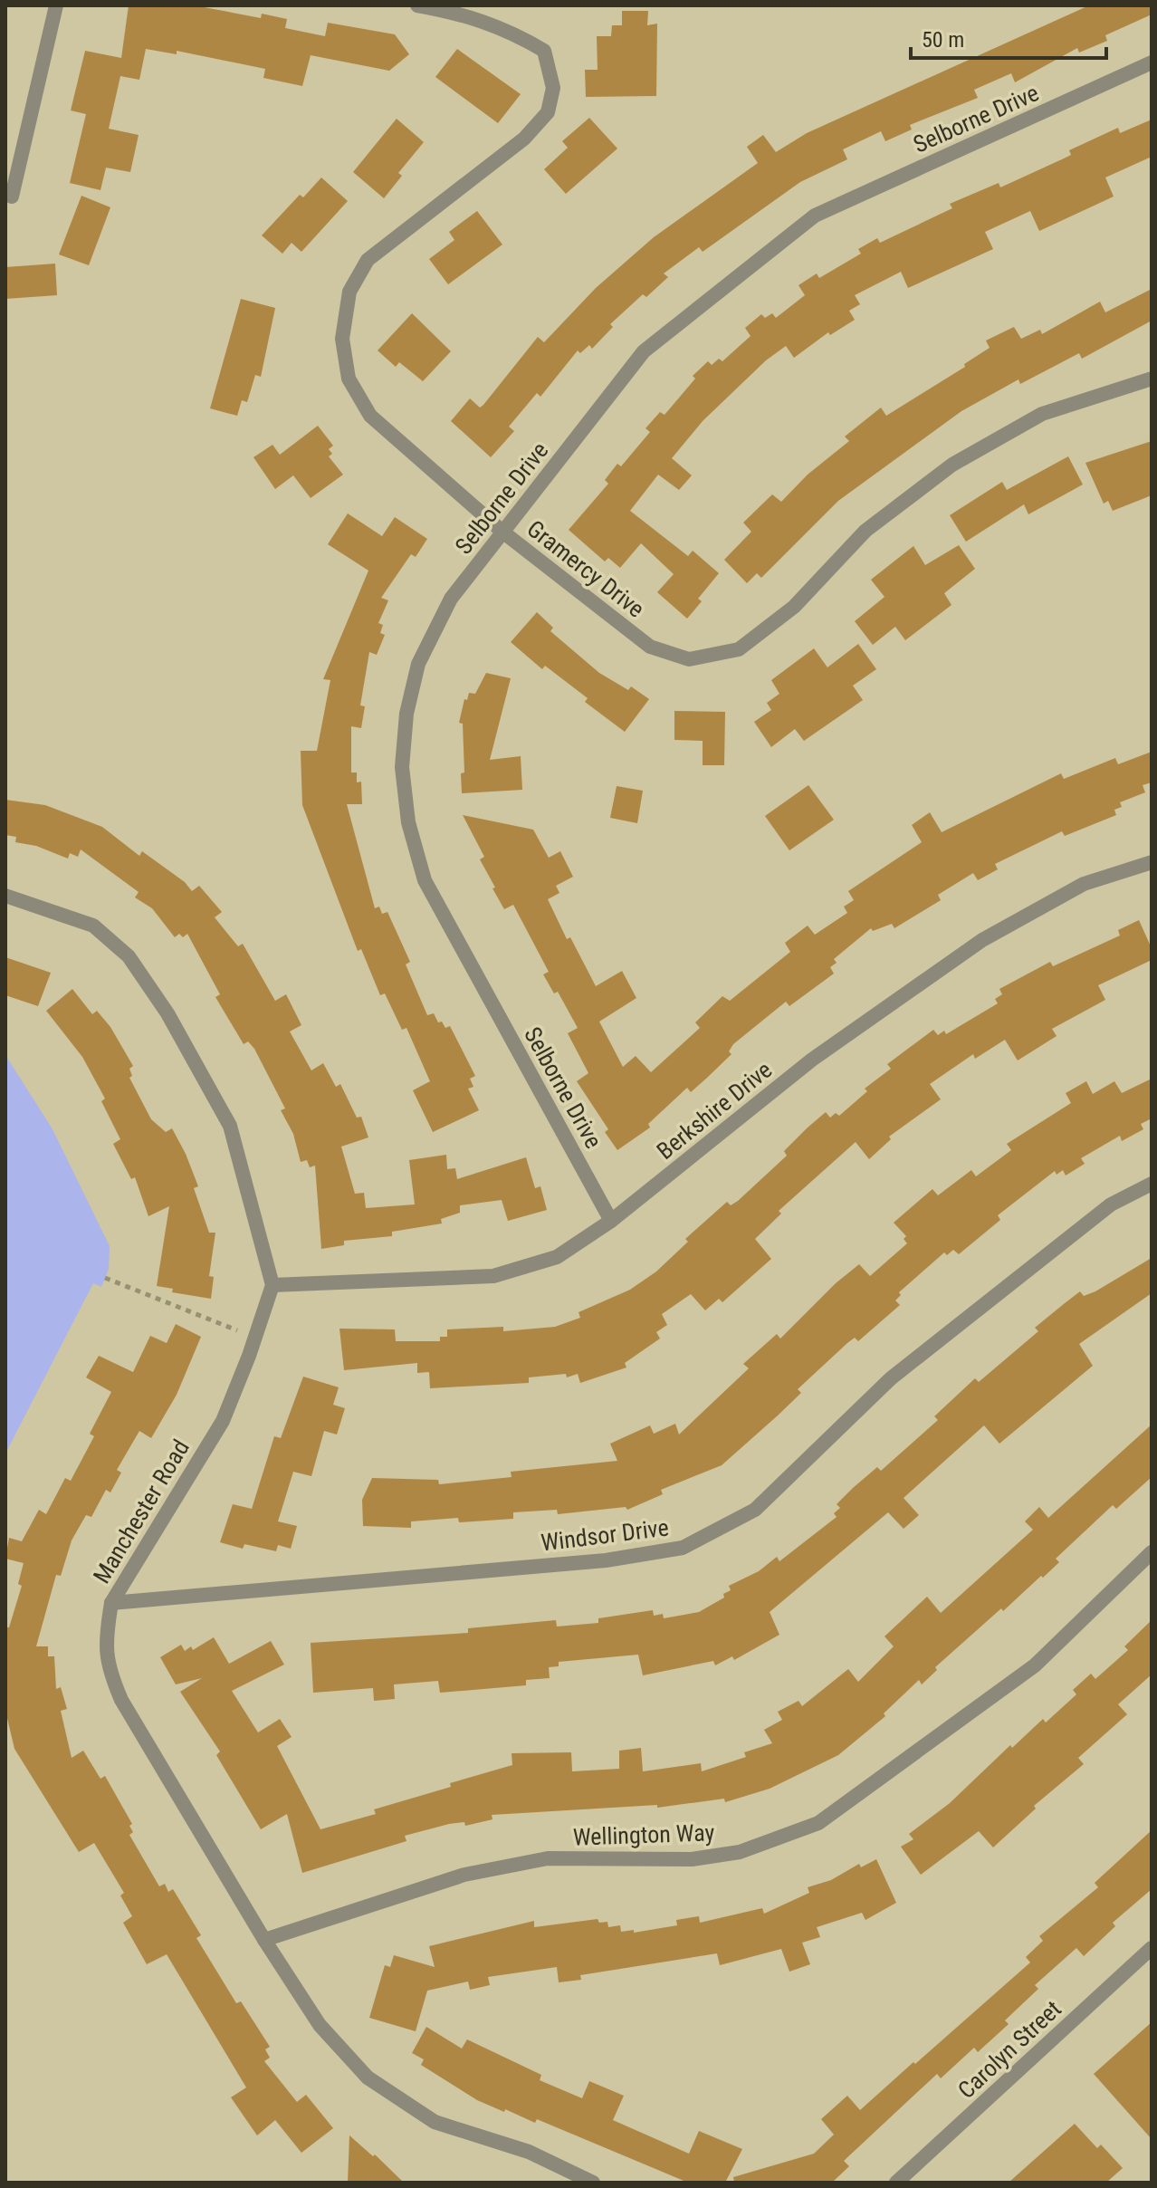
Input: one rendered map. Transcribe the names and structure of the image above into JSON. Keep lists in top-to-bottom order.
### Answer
{
  "streets": {
    "street": [
      "Selborne Drive",
      "Gramercy Drive",
      "Berkshire Drive",
      "Manchester Road",
      "Windsor Drive",
      "Wellington Way",
      "Carolyn Street"
    ]
  },
  "crossings": [
    ["Selborne Drive", "Gramercy Drive"],
    ["Selborne Drive", "Berkshire Drive"],
    ["Berkshire Drive", "Manchester Road"],
    ["Manchester Road", "Windsor Drive"],
    ["Manchester Road", "Wellington Way"]
  ],
  "scale_bar": "50 m"
}
